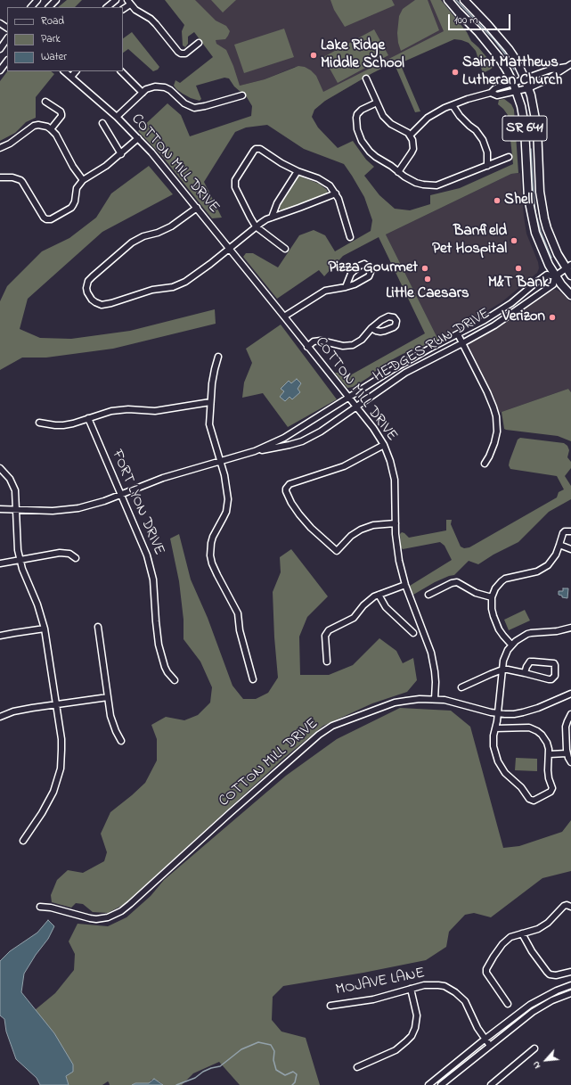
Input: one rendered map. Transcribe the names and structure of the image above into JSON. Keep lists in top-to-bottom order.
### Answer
{
  "streets": {
    "main road": ["SR 641"],
    "street": [
      "COTTON MILL DRIVE",
      "HEDGES RUN DRIVE",
      "FORT LYON DRIVE",
      "MOJAVE LANE"
    ]
  },
  "crossings": [
    ["SR 641", "HEDGES RUN DRIVE"],
    ["COTTON MILL DRIVE", "HEDGES RUN DRIVE"],
    ["HEDGES RUN DRIVE", "FORT LYON DRIVE"]
  ],
  "places": [
    "Lake Ridge Middle School",
    "Saint Matthews Lutheran Church",
    "Shell",
    "Banfield Pet Hospital",
    "Pizza Gourmet",
    "M&T Bank",
    "Little Caesars",
    "Verizon"
  ],
  "legend": ["Road", "Park", "Water"],
  "scale_bar": "100 m",
  "north": "bottom left"
}
